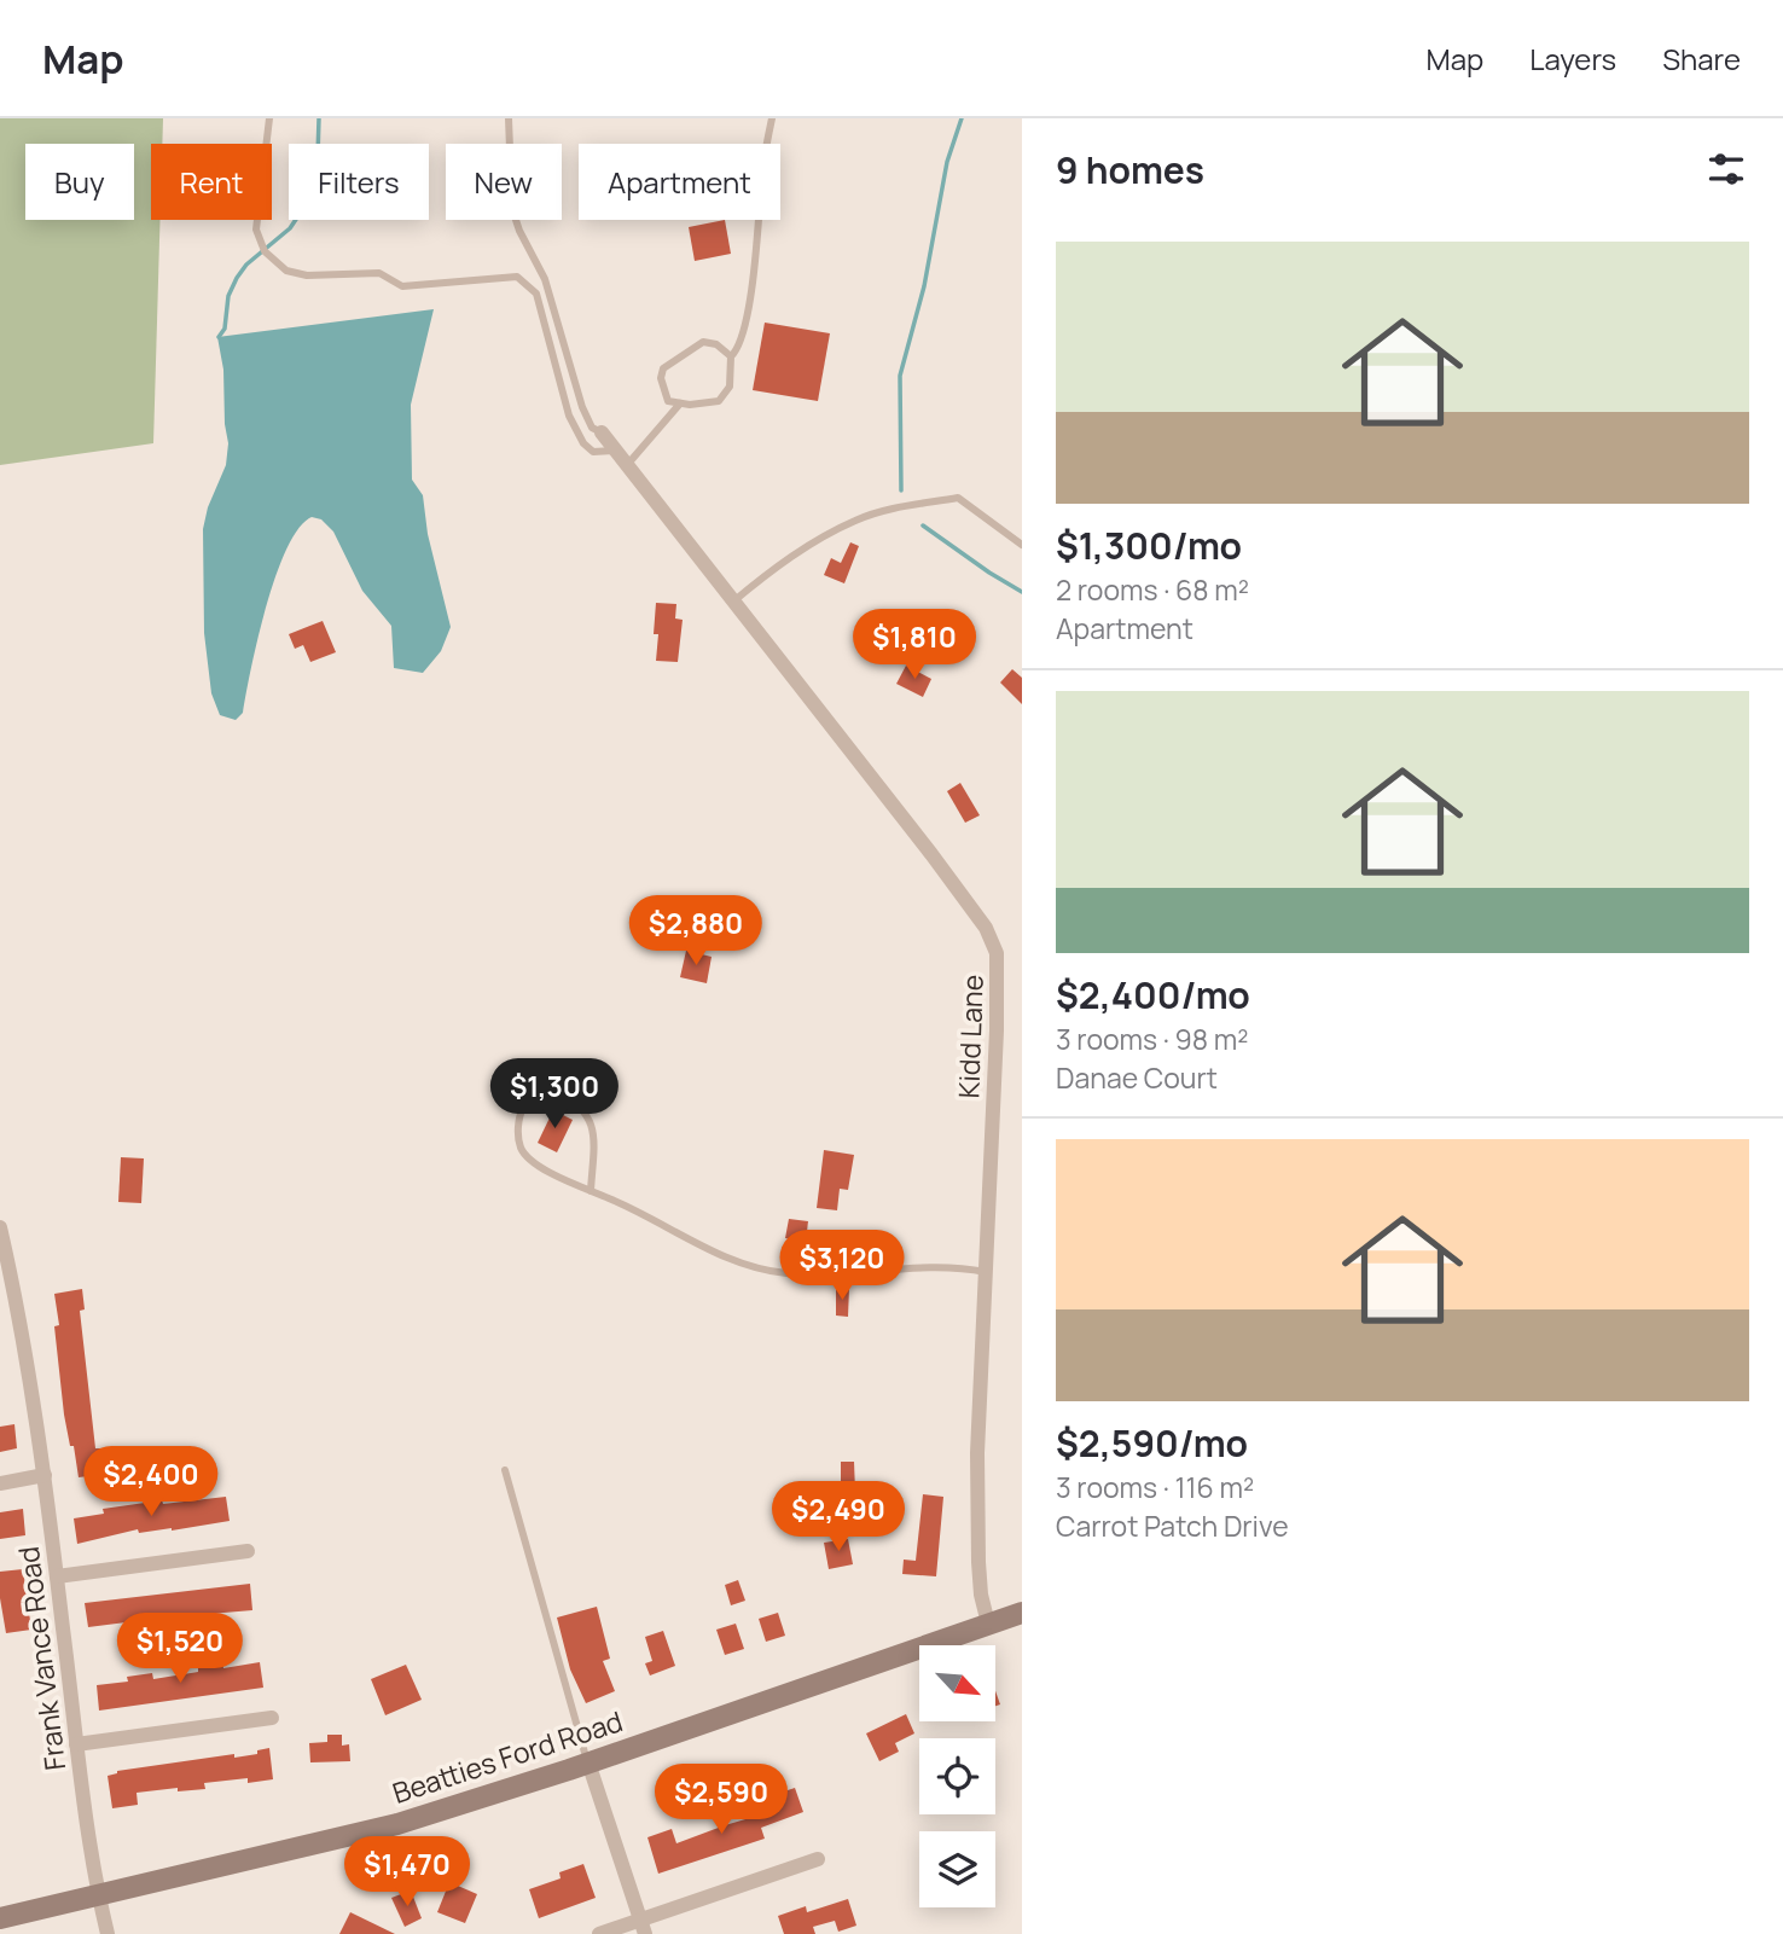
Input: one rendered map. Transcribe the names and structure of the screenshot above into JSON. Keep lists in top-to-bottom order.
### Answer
{
  "streets": {
    "main road": ["Beatties Ford Road"],
    "street": ["Kidd Lane", "Frank Vance Road"]
  },
  "crossings": [
    ["Kidd Lane", "Beatties Ford Road"],
    ["Frank Vance Road", "Beatties Ford Road"]
  ],
  "north": "bottom right",
  "page": {
    "header": "Map",
    "nav": ["Map", "Layers", "Share"],
    "heading": "9 homes",
    "chip": [
      "Buy",
      "Rent",
      "Filters",
      "New",
      "Apartment"
    ],
    "list": [
      {
        "name": "$1,300/mo",
        "note": "2 rooms · 68 m² · Apartment"
      },
      {
        "name": "$2,400/mo",
        "note": "3 rooms · 98 m² · Danae Court"
      },
      {
        "name": "$2,590/mo",
        "note": "3 rooms · 116 m² · Carrot Patch Drive"
      }
    ],
    "price": [
      "$1,810",
      "$2,880",
      "$1,300",
      "$3,120",
      "$2,400",
      "$2,490",
      "$1,520",
      "$2,590",
      "$1,470"
    ]
  }
}
